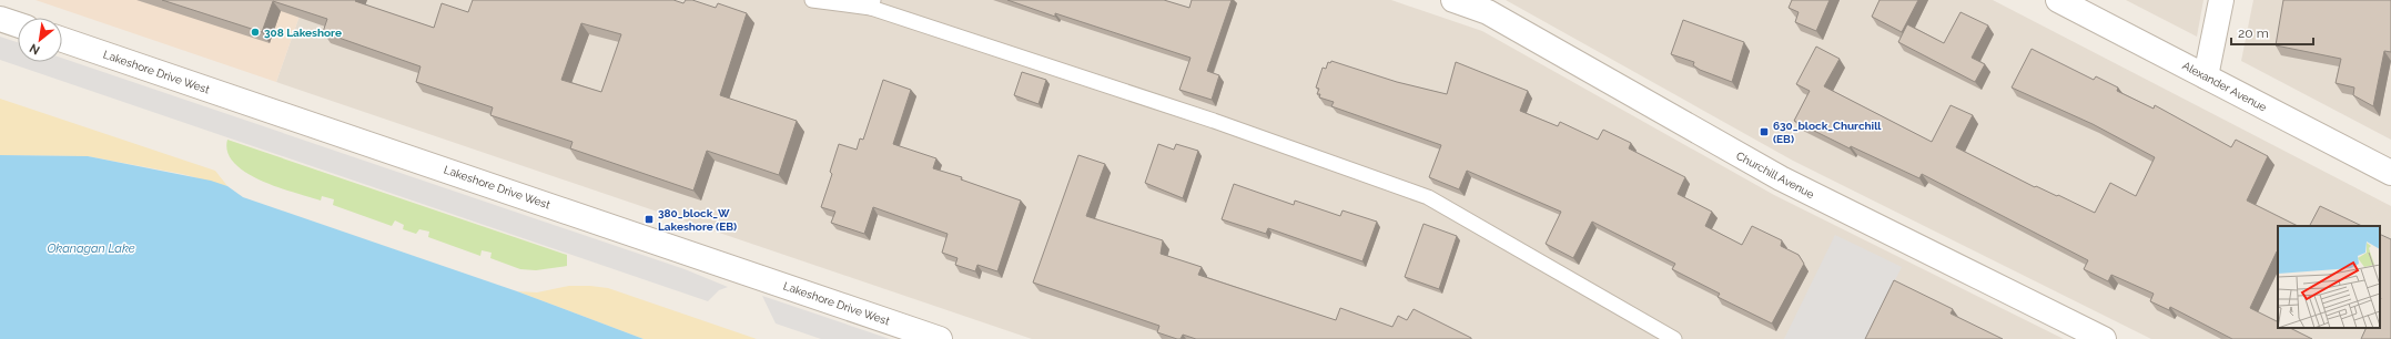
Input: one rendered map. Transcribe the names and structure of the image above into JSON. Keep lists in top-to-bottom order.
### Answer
{
  "streets": {
    "street": ["Lakeshore Drive West", "Alexander Avenue", "Churchill Avenue"]
  },
  "water": ["Okanagan Lake"],
  "places": {
    "other": ["308 Lakeshore"],
    "transit": ["630_block_Churchill (EB)", "380_block_W Lakeshore (EB)"]
  },
  "scale_bar": "20 m",
  "north": "bottom left"
}
